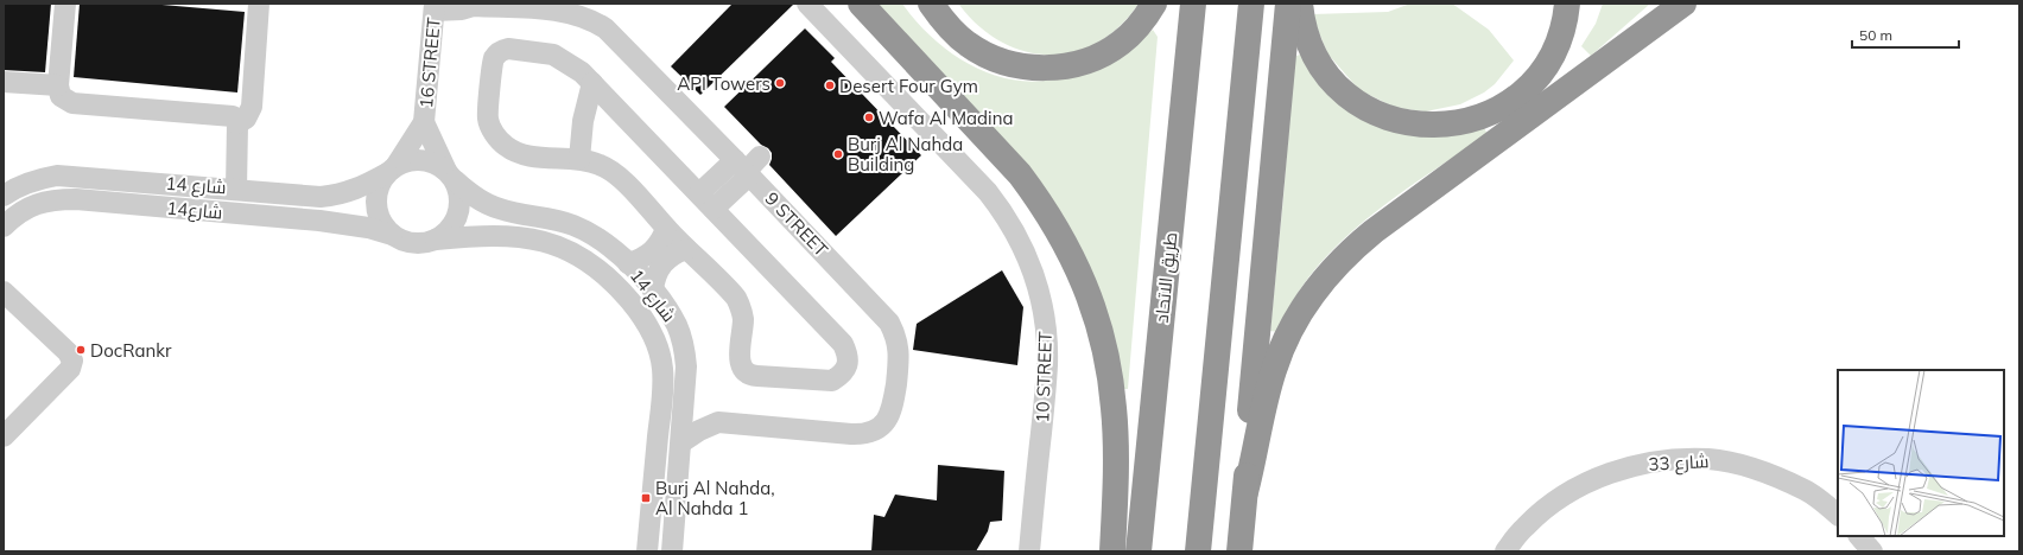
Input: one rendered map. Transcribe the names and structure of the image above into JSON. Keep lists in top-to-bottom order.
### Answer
{
  "streets": {
    "highway": ["طريق الاتحاد"],
    "street": [
      "16 STREET",
      "شارع 14",
      "شارع14",
      "9 STREET",
      "10 STREET",
      "شارع 33"
    ]
  },
  "crossings": [
    ["16 STREET", "9 STREET"],
    ["شارع 14", "شارع14"]
  ],
  "places": {
    "other": [
      "API Towers",
      "Desert Four Gym",
      "Wafa Al Madina",
      "Burj Al Nahda Building",
      "DocRankr"
    ],
    "transit": ["Burj Al Nahda, Al Nahda 1"]
  },
  "scale_bar": "50 m"
}
